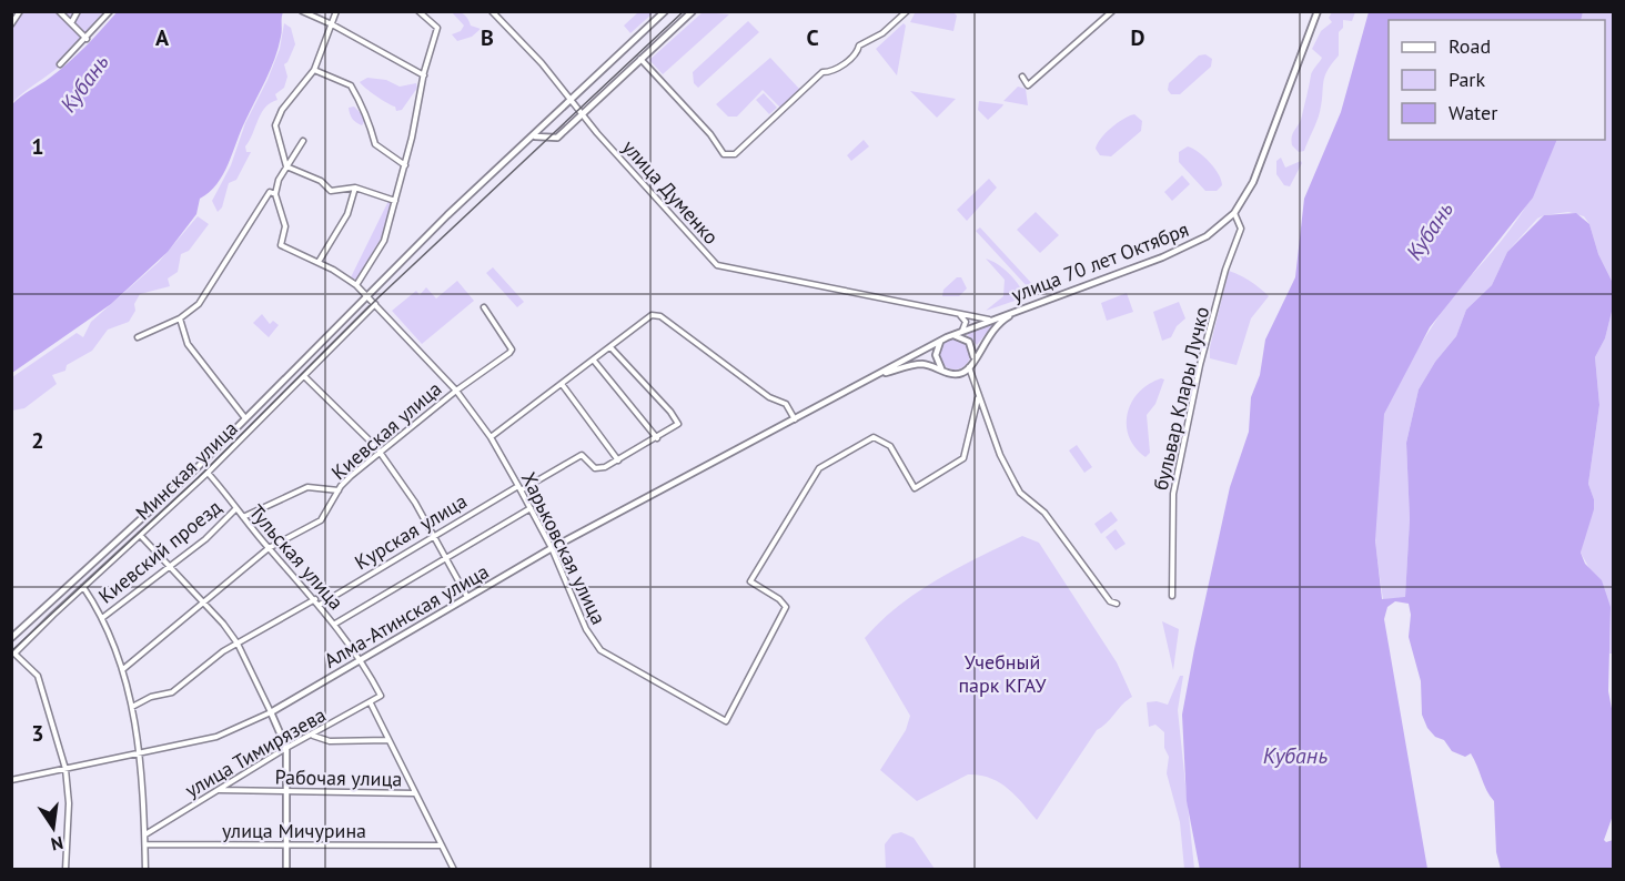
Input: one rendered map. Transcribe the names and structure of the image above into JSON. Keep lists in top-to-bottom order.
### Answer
{
  "streets": {
    "main road": ["улица 70 лет Октября", "Минская улица", "Алма-Атинская улица"],
    "street": [
      "улица Думенко",
      "бульвар Клары Лучко",
      "Киевская улица",
      "Курская улица",
      "Харьковская улица",
      "Киевский проезд",
      "Тульская улица",
      "улица Тимирязева",
      "Рабочая улица",
      "улица Мичурина"
    ]
  },
  "crossings": [
    ["улица Думенко", "улица 70 лет Октября"],
    ["улица Думенко", "Минская улица"],
    ["улица 70 лет Октября", "бульвар Клары Лучко"],
    ["улица 70 лет Октября", "Алма-Атинская улица"],
    ["Киевская улица", "Харьковская улица"],
    ["Киевская улица", "Тульская улица"],
    ["Минская улица", "Харьковская улица"],
    ["Минская улица", "Тульская улица"],
    ["Минская улица", "Алма-Атинская улица"],
    ["Курская улица", "Харьковская улица"],
    ["Курская улица", "Тульская улица"],
    ["Харьковская улица", "Алма-Атинская улица"],
    ["Киевский проезд", "Тульская улица"],
    ["Тульская улица", "Алма-Атинская улица"],
    ["Тульская улица", "улица Тимирязева"],
    ["улица Тимирязева", "Рабочая улица"]
  ],
  "water": ["Кубань"],
  "parks": ["Учебный парк КГАУ"],
  "legend": ["Road", "Park", "Water"],
  "north": "bottom",
  "grid": {
    "columns": [
      "A",
      "B",
      "C",
      "D"
    ],
    "rows": ["1", "2", "3"]
  }
}
